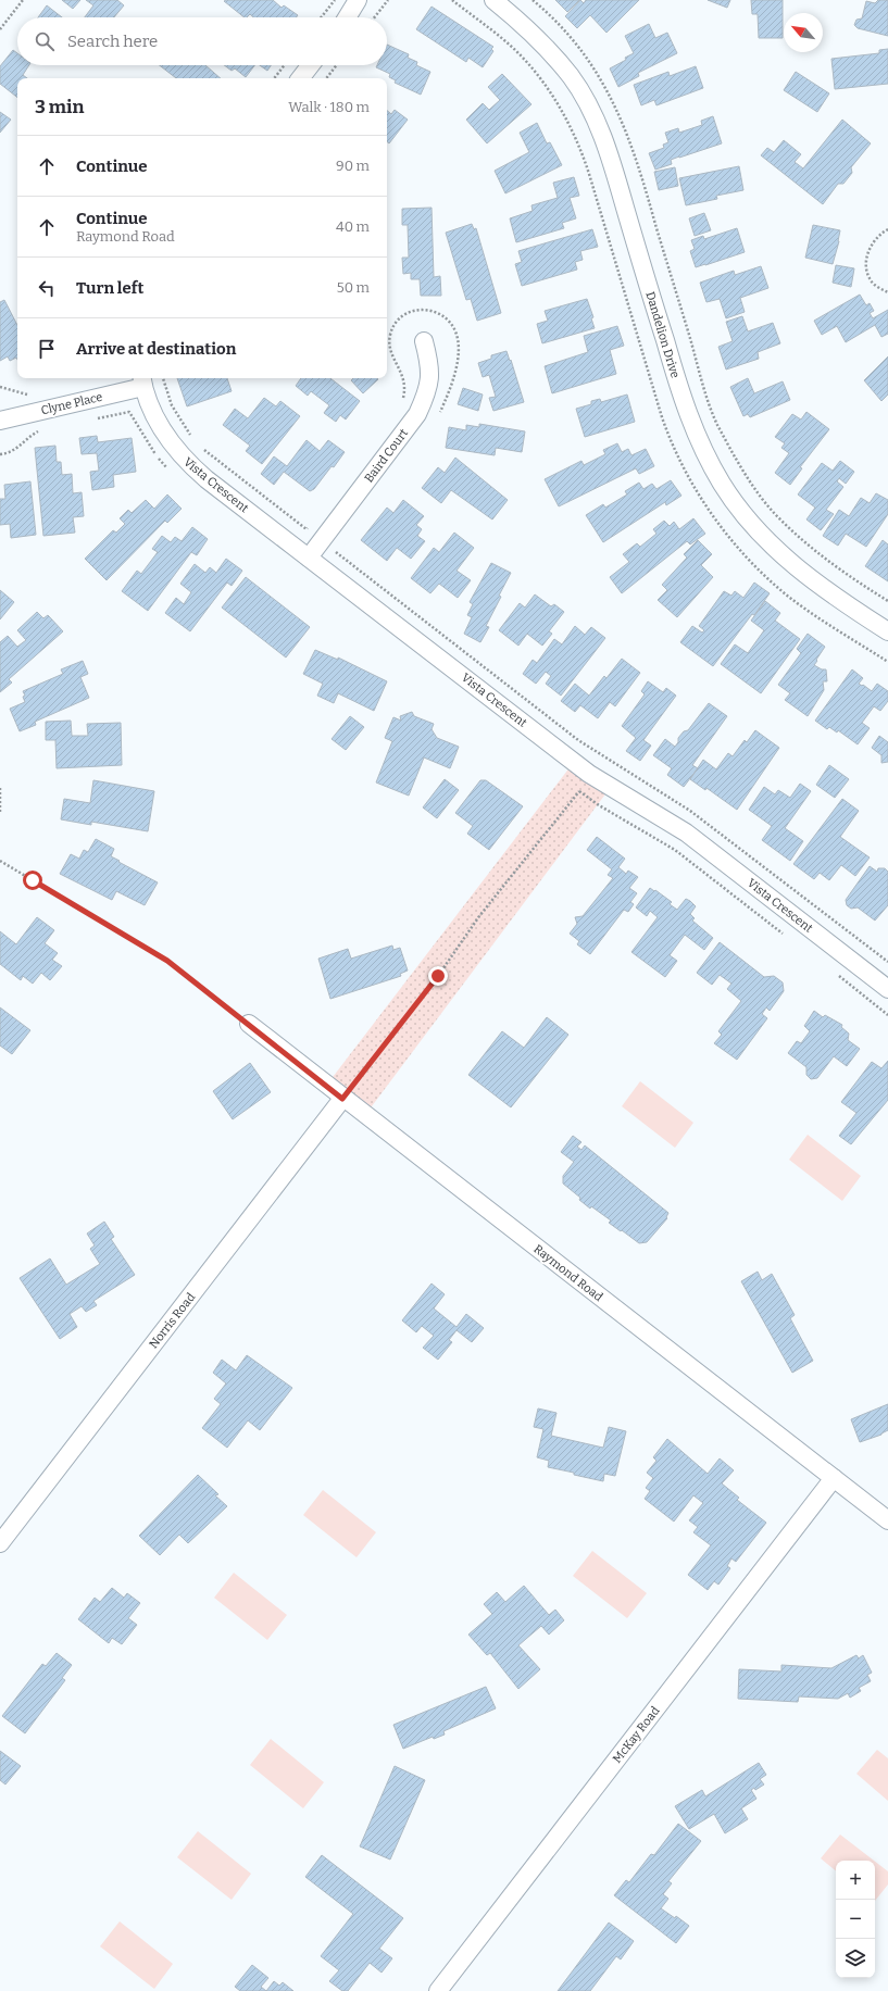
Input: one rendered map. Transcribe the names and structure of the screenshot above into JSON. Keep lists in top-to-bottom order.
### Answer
{
  "streets": {
    "street": [
      "Dandelion Drive",
      "Clyne Place",
      "Baird Court",
      "Vista Crescent",
      "Raymond Road",
      "Norris Road",
      "McKay Road"
    ]
  },
  "crossings": [
    ["Clyne Place", "Vista Crescent"],
    ["Baird Court", "Vista Crescent"],
    ["Raymond Road", "Norris Road"],
    ["Raymond Road", "McKay Road"]
  ],
  "north": "top left",
  "page": {
    "search": "Search here",
    "heading": ["3 min", "Walk · 180 m"],
    "list": [
      ["Continue", "90 m"],
      ["Continue", "Raymond Road", "40 m"],
      ["Turn left", "50 m"],
      "Arrive at destination"
    ],
    "map_buttons": ["+", "−"]
  }
}
